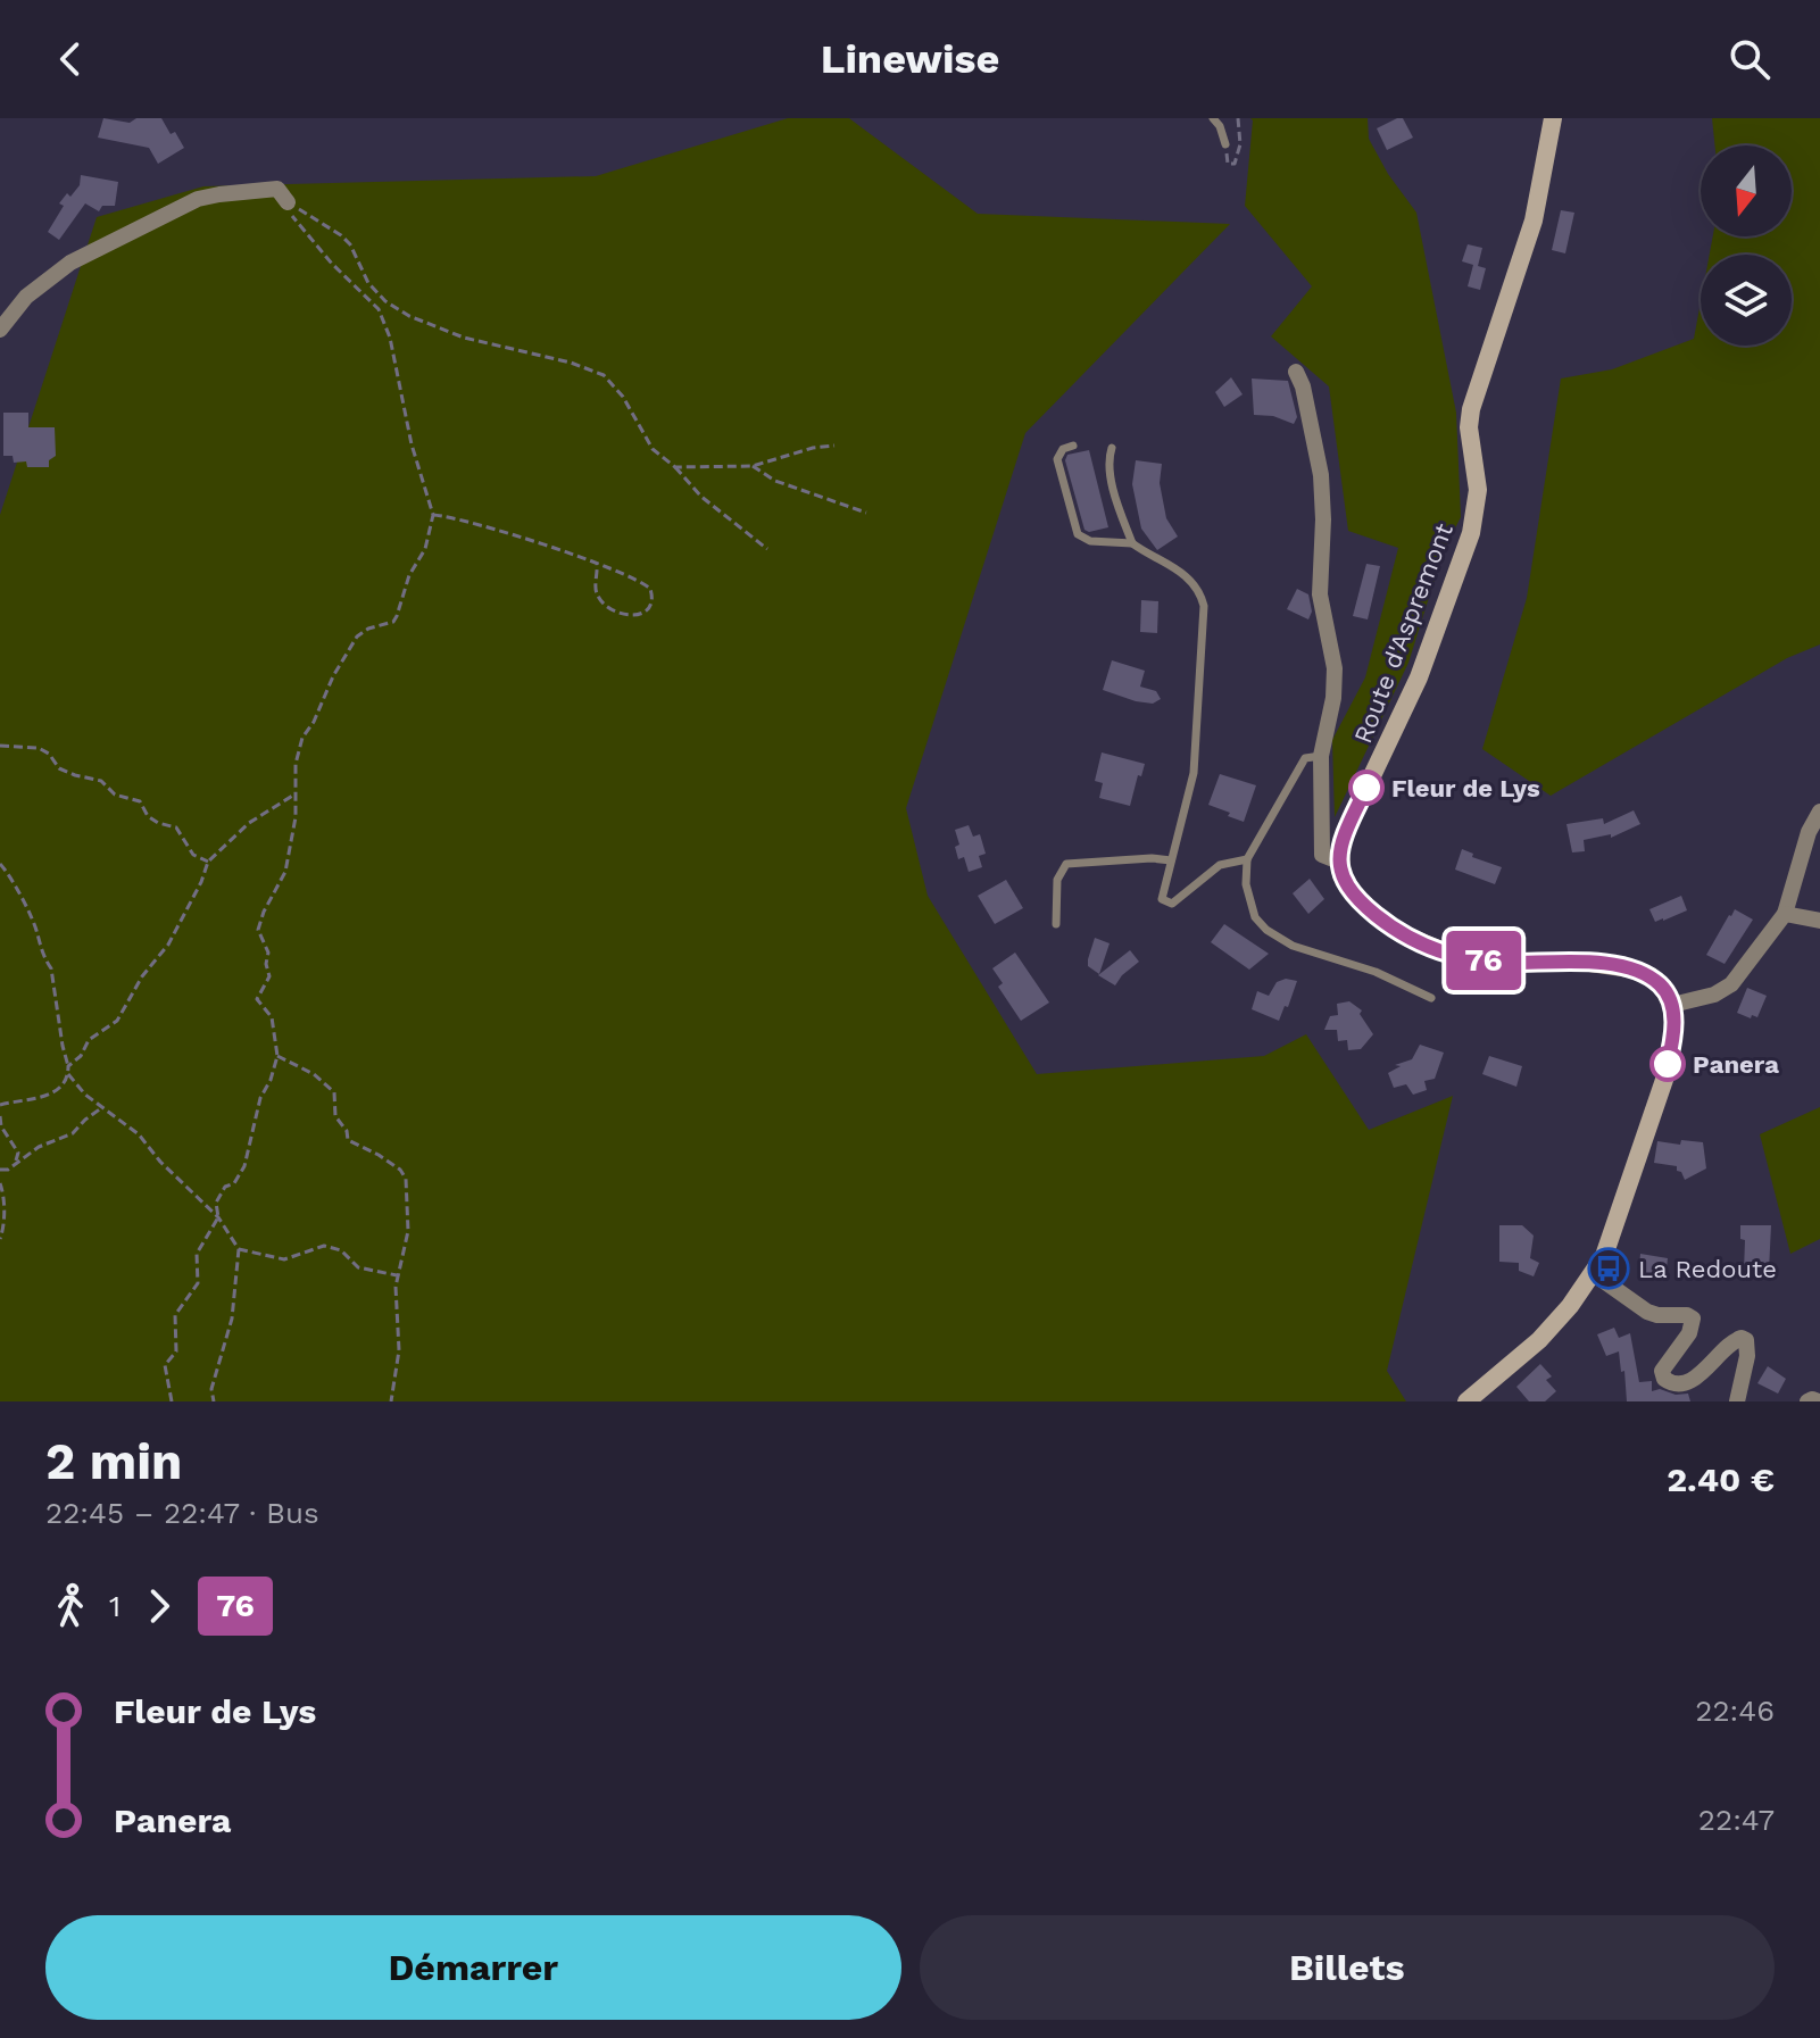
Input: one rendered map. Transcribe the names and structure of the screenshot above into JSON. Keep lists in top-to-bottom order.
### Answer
{
  "streets": {
    "street": ["Route d'Aspremont"]
  },
  "places": {
    "other": ["Fleur de Lys", "Panera"],
    "bus stop": ["La Redoute"]
  },
  "lines": ["bus line 76"],
  "north": "bottom",
  "page": {
    "header": "Linewise",
    "on_map": "76",
    "heading": ["2 min", "22:45 – 22:47 · Bus", "2.40 €"],
    "legs": ["1", "76"],
    "list": [
      {
        "name": "Fleur de Lys",
        "value": "22:46"
      },
      {
        "name": "Panera",
        "value": "22:47"
      }
    ],
    "buttons": ["Démarrer", "Billets"]
  }
}
